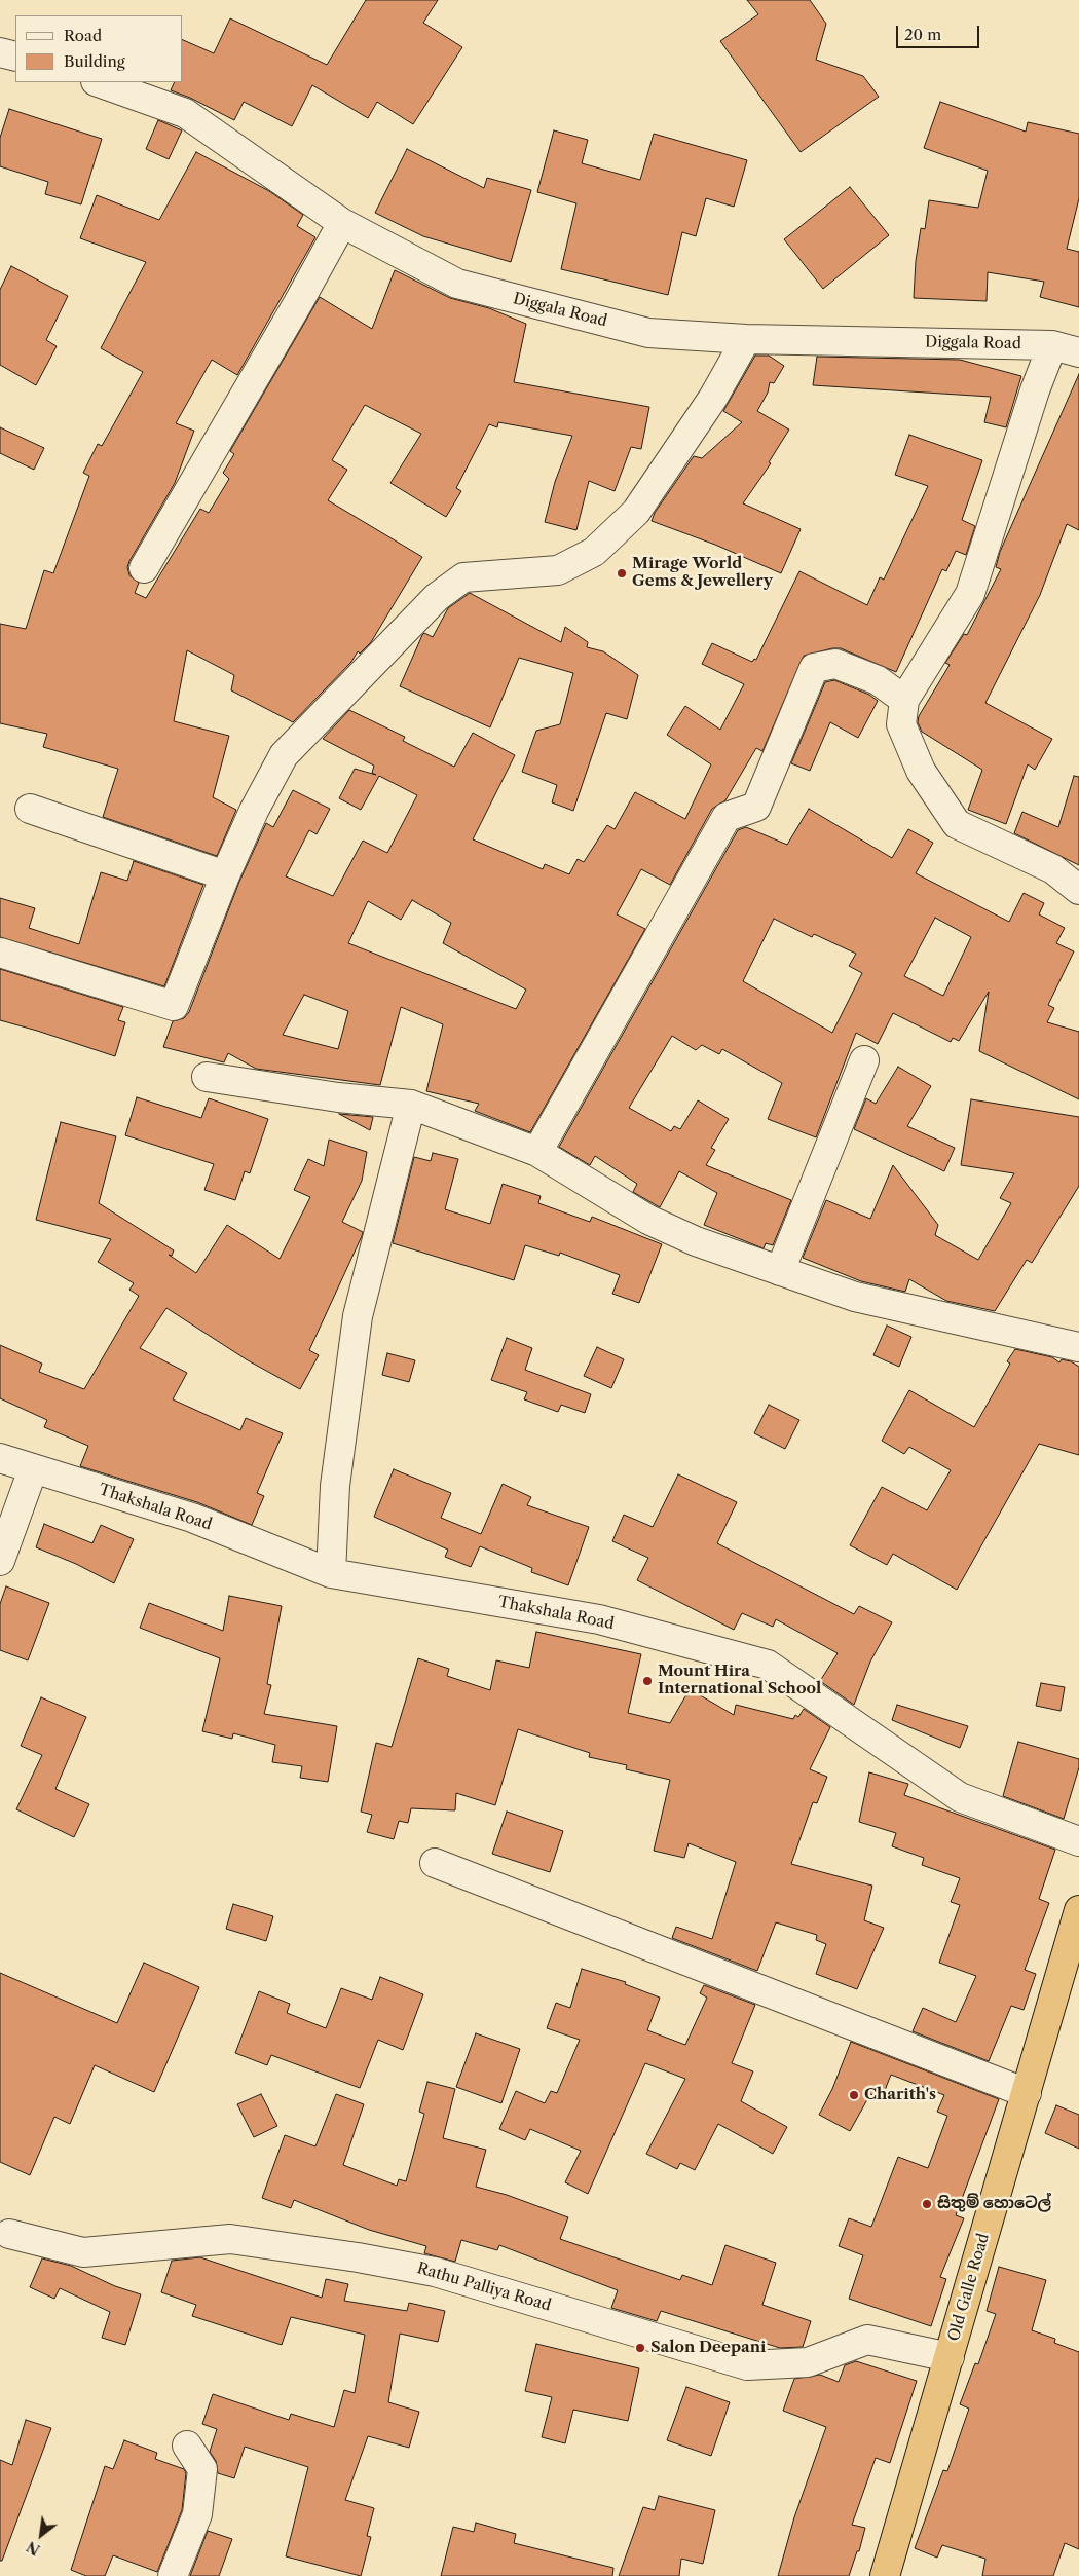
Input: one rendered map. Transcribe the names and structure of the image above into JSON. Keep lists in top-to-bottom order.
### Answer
{
  "streets": {
    "highway": ["Old Galle Road"],
    "street": ["Diggala Road", "Thakshala Road", "Rathu Palliya Road"]
  },
  "crossings": [
    ["Rathu Palliya Road", "Old Galle Road"]
  ],
  "places": [
    "Mirage World Gems & Jewellery",
    "Mount Hira International School",
    "Charith's",
    "සිතුම් හොටෙල්",
    "Salon Deepani"
  ],
  "legend": ["Road", "Building"],
  "scale_bar": "20 m",
  "north": "bottom left"
}
